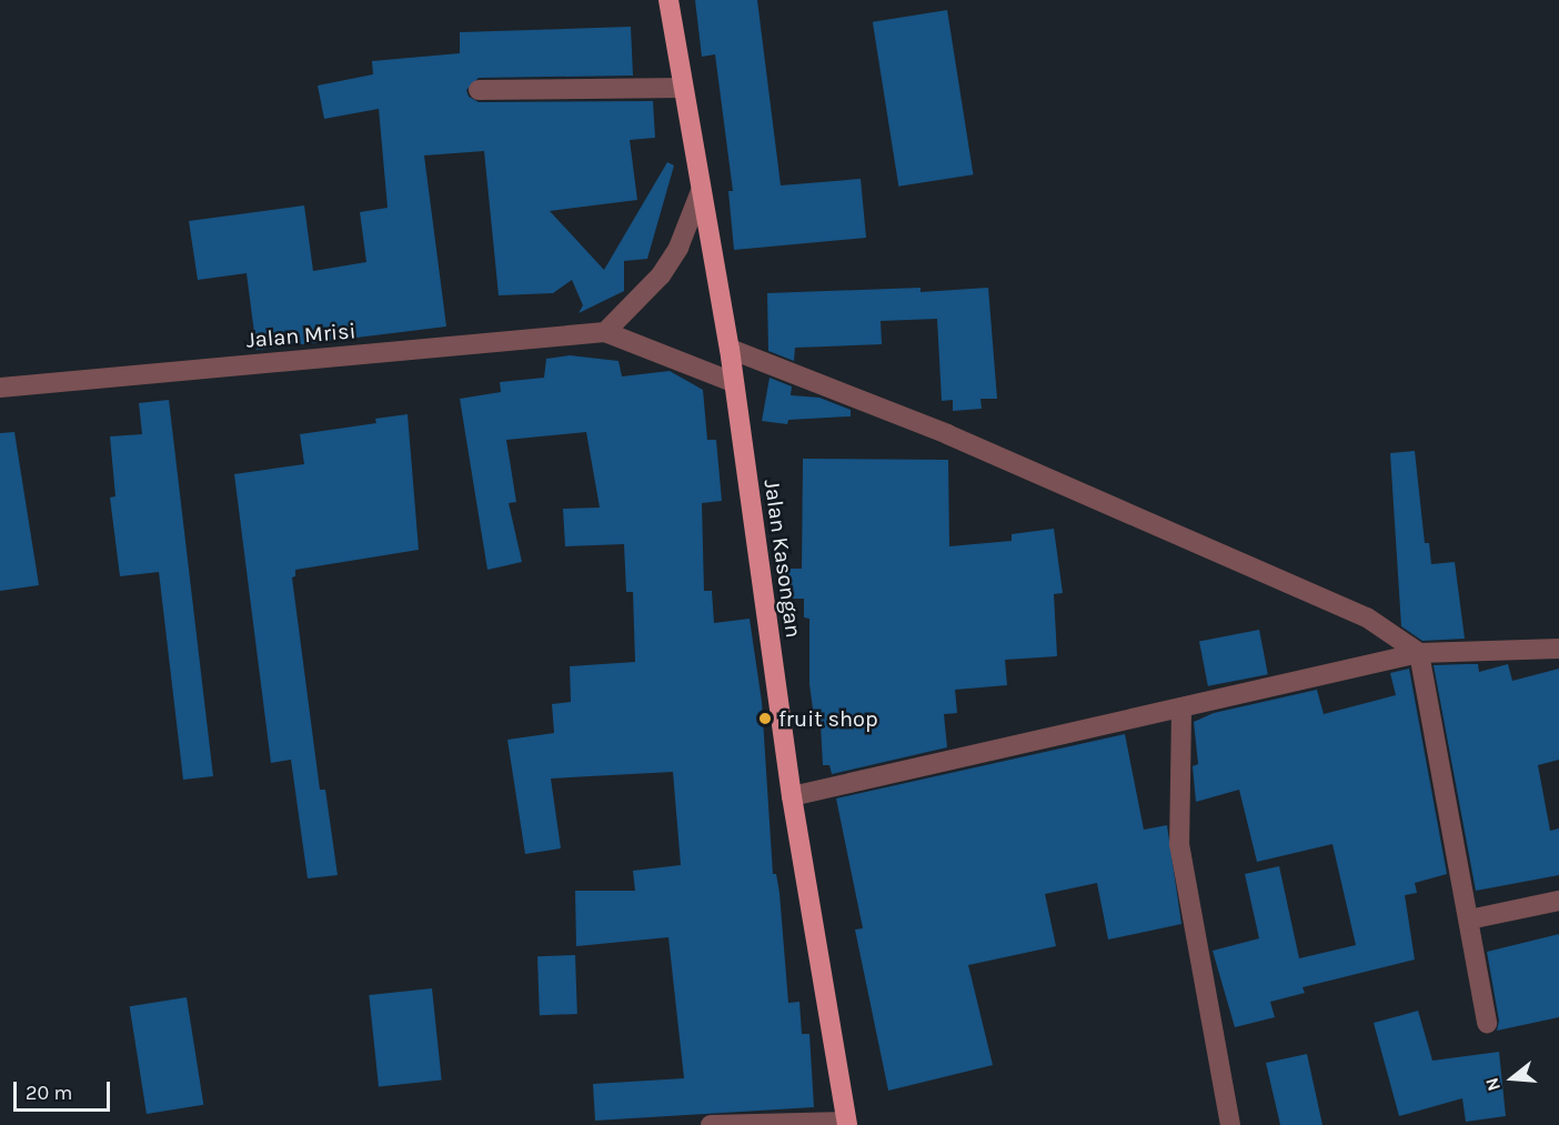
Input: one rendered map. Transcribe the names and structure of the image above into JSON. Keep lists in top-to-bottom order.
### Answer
{
  "streets": {
    "main road": ["Jalan Kasongan"],
    "street": ["Jalan Mrisi"]
  },
  "places": ["fruit shop"],
  "scale_bar": "20 m",
  "north": "left"
}
